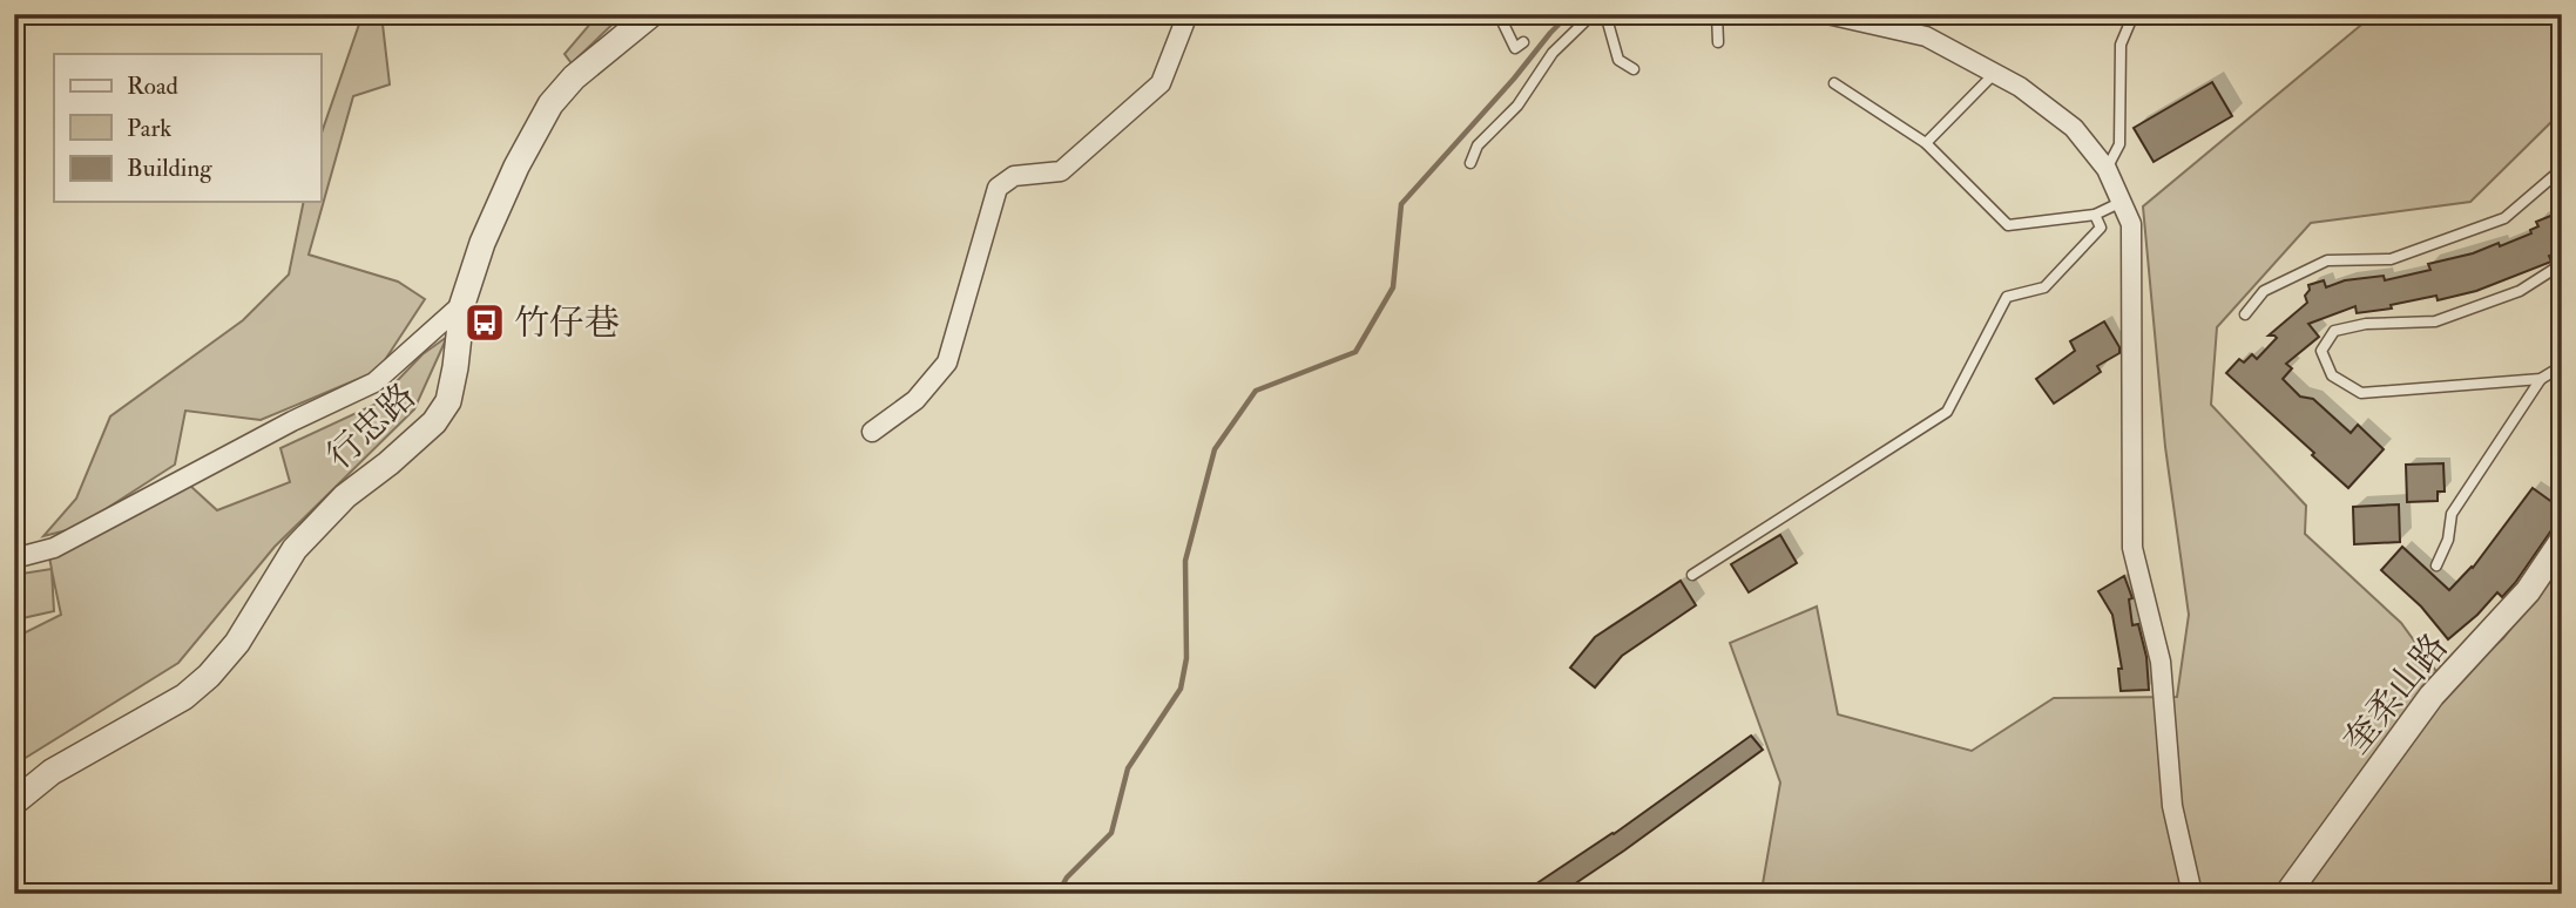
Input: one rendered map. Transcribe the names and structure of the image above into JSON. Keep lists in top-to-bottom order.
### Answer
{
  "streets": {
    "street": ["行忠路", "奎柔山路"]
  },
  "places": {
    "bus stop": ["竹仔巷"]
  },
  "legend": ["Road", "Park", "Building"]
}
